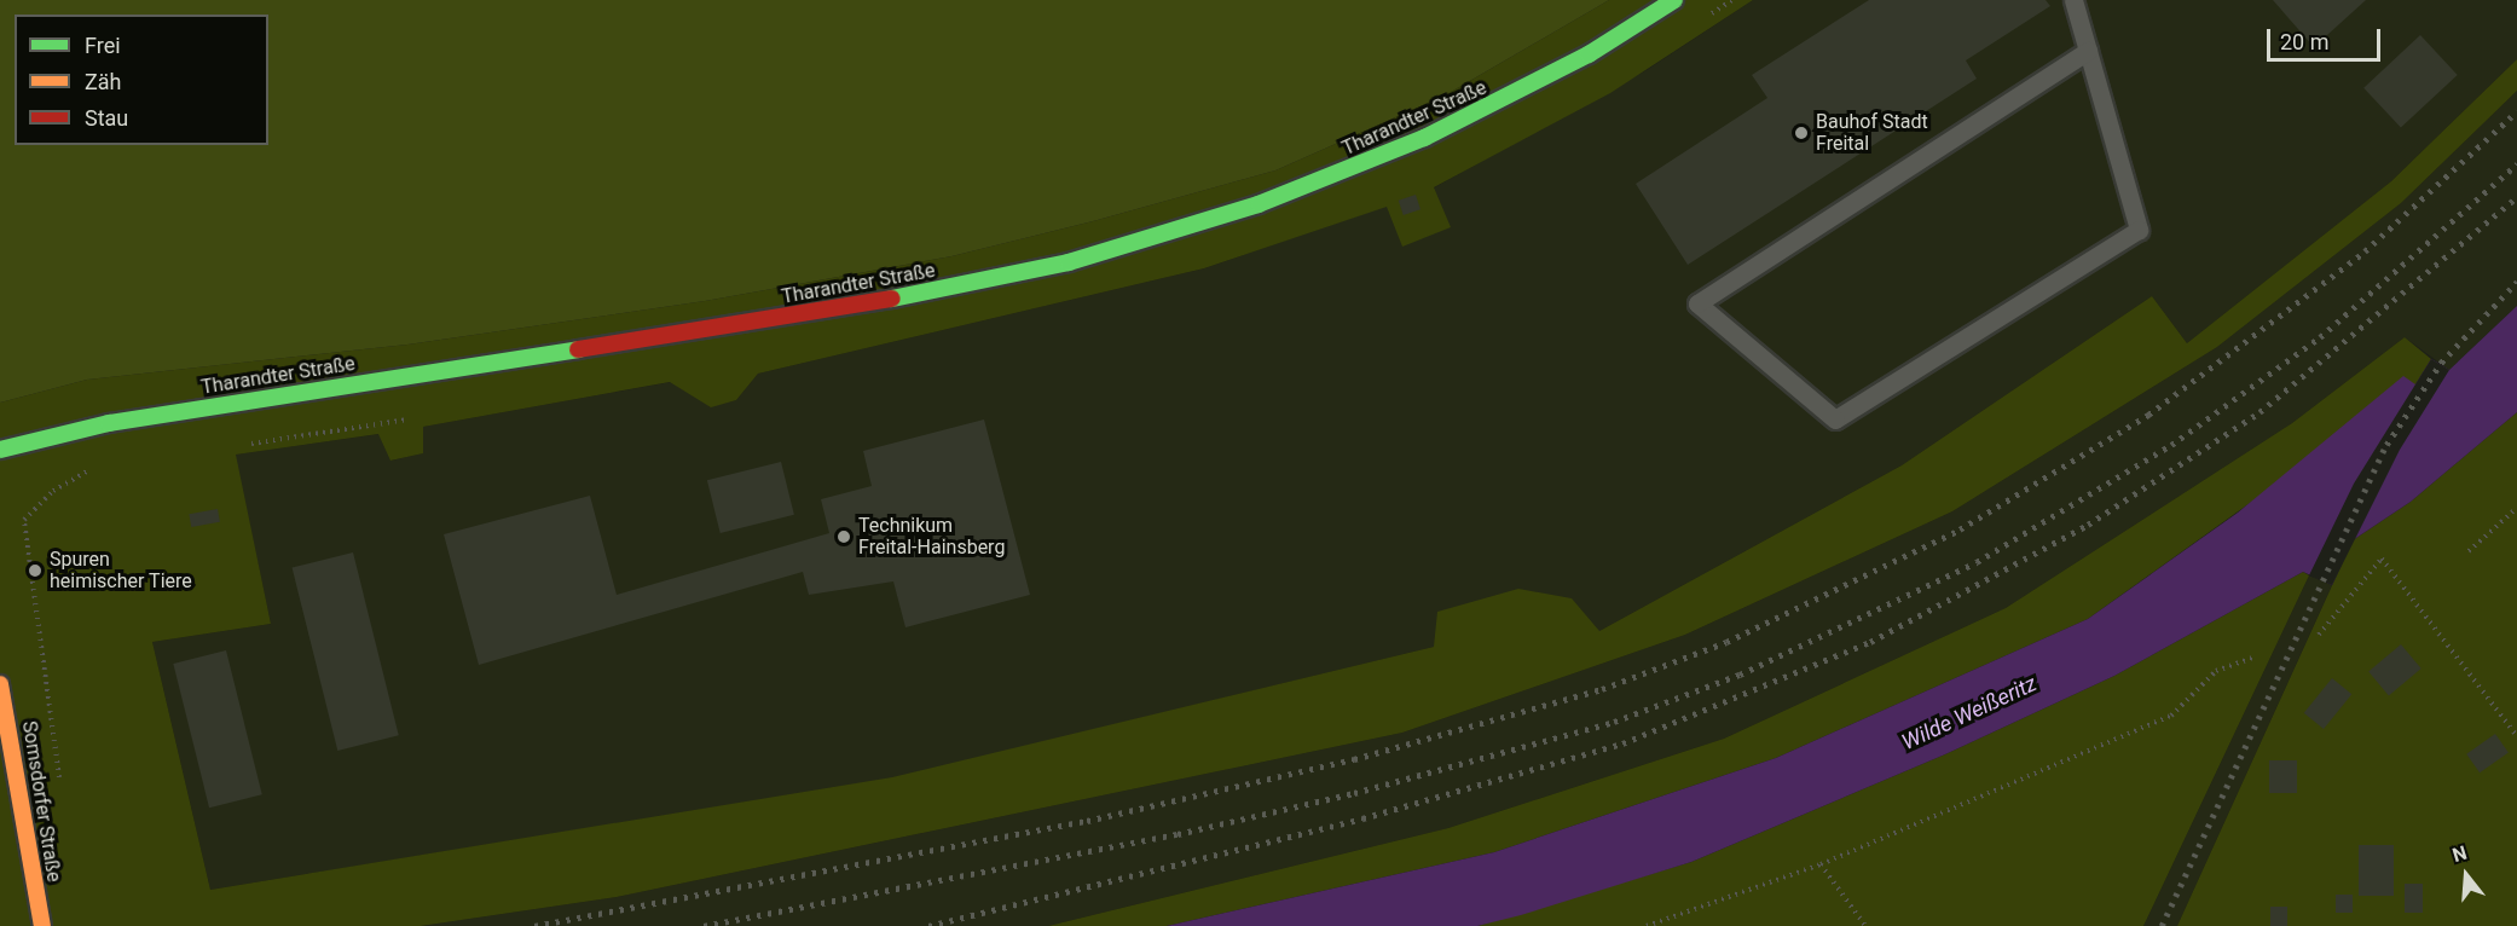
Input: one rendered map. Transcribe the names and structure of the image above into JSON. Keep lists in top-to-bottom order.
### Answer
{
  "streets": {
    "main road": ["Tharandter Straße", "Somsdorfer Straße"]
  },
  "water": ["Wilde Weißeritz"],
  "places": ["Bauhof Stadt Freital", "Technikum Freital-Hainsberg", "Spuren heimischer Tiere"],
  "legend": ["Frei", "Zäh", "Stau"],
  "scale_bar": "20 m",
  "north": "top"
}
